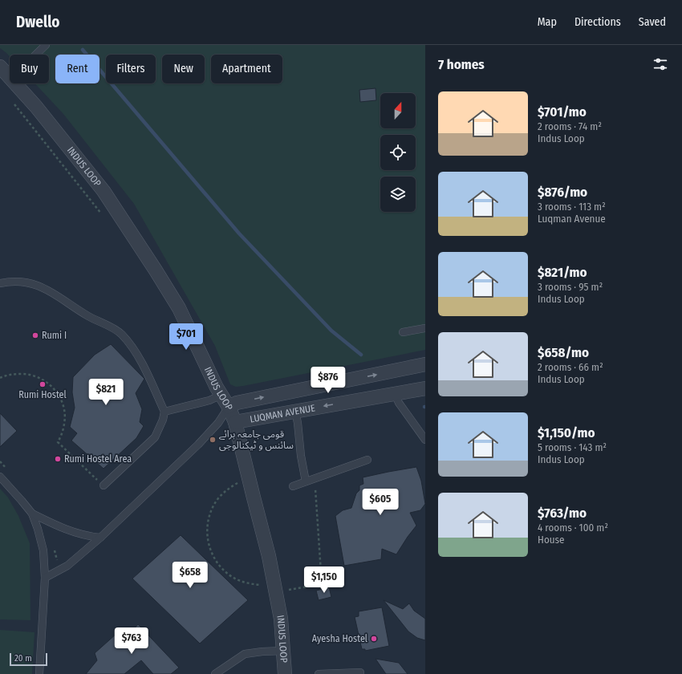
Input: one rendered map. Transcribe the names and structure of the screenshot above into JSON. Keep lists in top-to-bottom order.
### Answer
{
  "streets": {
    "street": ["INDUS LOOP", "LUQMAN AVENUE"]
  },
  "crossings": [
    ["INDUS LOOP", "LUQMAN AVENUE"]
  ],
  "places": [
    "Rumi I",
    "Rumi Hostel",
    "قومی جامعہ برائے سائنس و ٹیکنالوجی",
    "Rumi Hostel Area",
    "Ayesha Hostel"
  ],
  "scale_bar": "20 m",
  "north": "top",
  "page": {
    "header": "Dwello",
    "nav": ["Map", "Directions", "Saved"],
    "heading": "7 homes",
    "chip": [
      "Buy",
      "Rent",
      "Filters",
      "New",
      "Apartment"
    ],
    "list": [
      {
        "name": "$701/mo",
        "note": "2 rooms · 74 m² · Indus Loop"
      },
      {
        "name": "$876/mo",
        "note": "3 rooms · 113 m² · Luqman Avenue"
      },
      {
        "name": "$821/mo",
        "note": "3 rooms · 95 m² · Indus Loop"
      },
      {
        "name": "$658/mo",
        "note": "2 rooms · 66 m² · Indus Loop"
      },
      {
        "name": "$1,150/mo",
        "note": "5 rooms · 143 m² · Indus Loop"
      },
      {
        "name": "$763/mo",
        "note": "4 rooms · 100 m² · House"
      }
    ],
    "price": [
      "$701",
      "$876",
      "$821",
      "$605",
      "$658",
      "$1,150",
      "$763"
    ],
    "scale": "20 m"
  }
}
